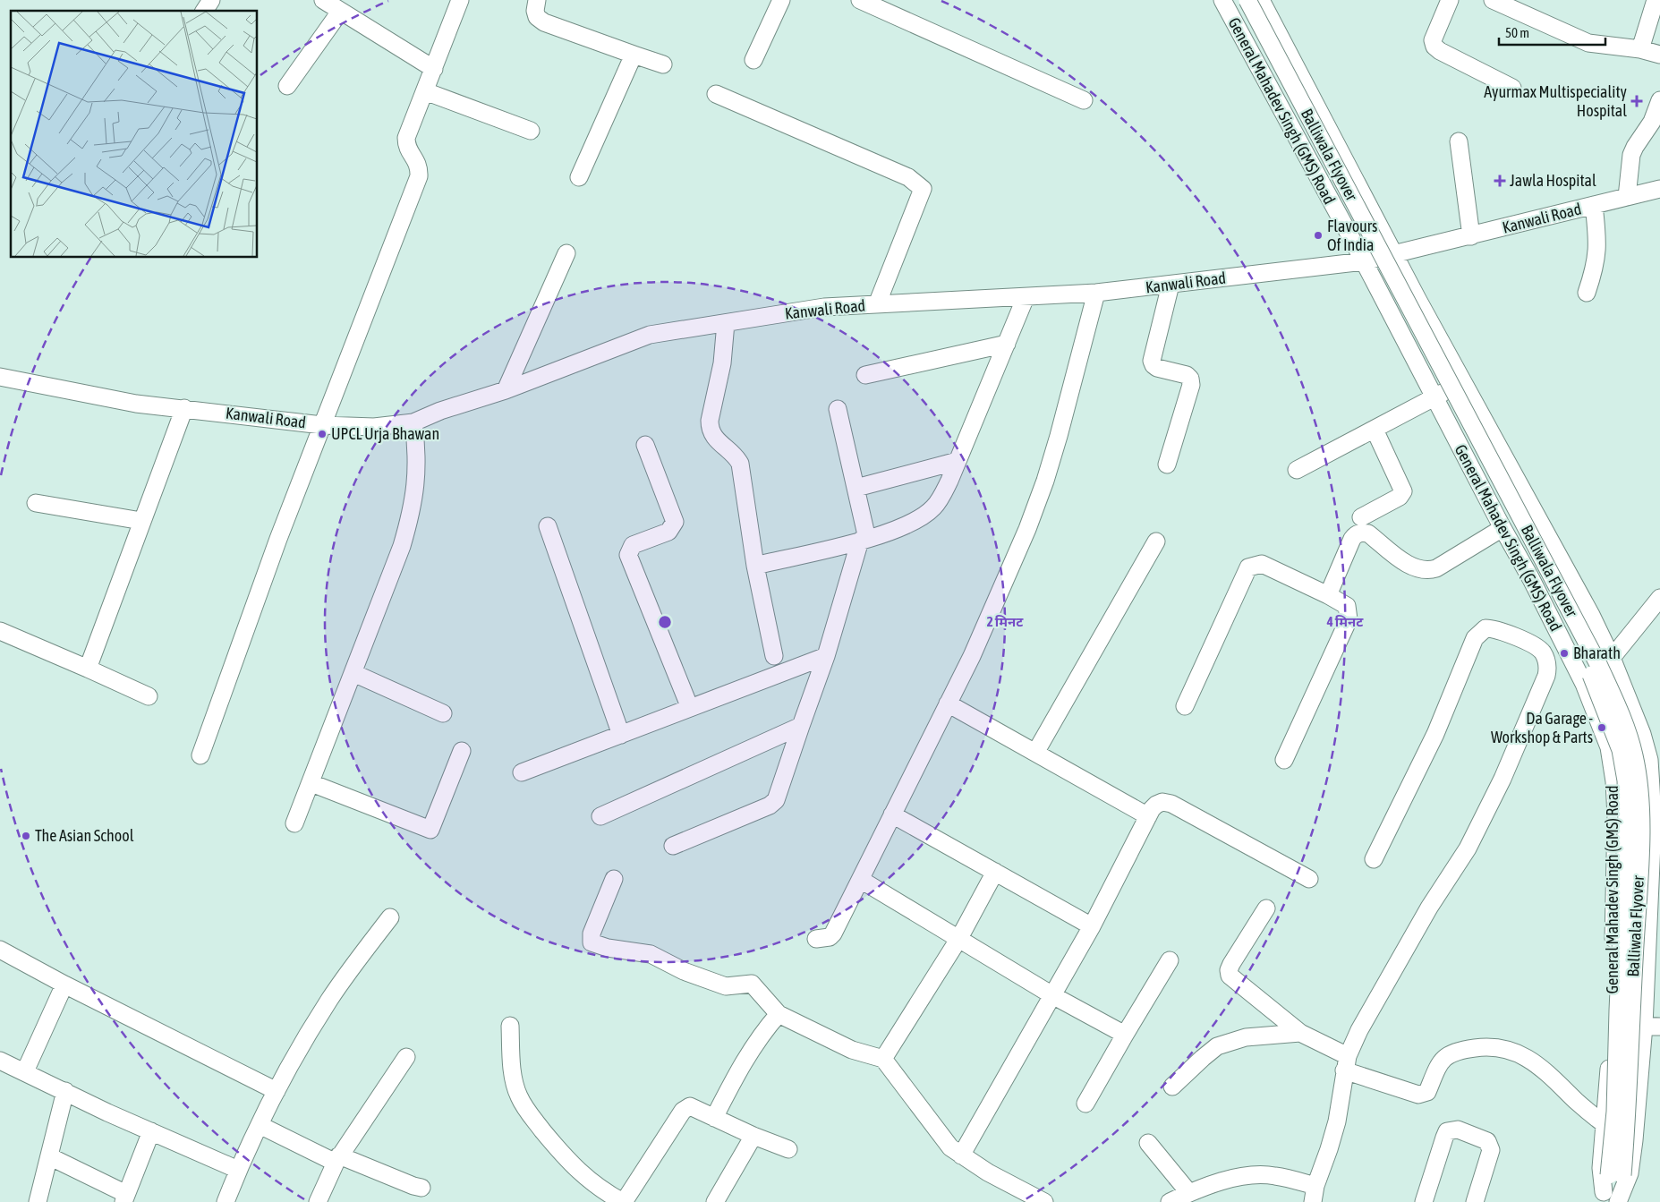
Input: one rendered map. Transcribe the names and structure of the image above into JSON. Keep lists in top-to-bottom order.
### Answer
{
  "streets": {
    "street": ["General Mahadev Singh (GMS) Road", "Balliwala Flyover", "Kanwali Road"]
  },
  "crossings": [
    ["General Mahadev Singh (GMS) Road", "Balliwala Flyover"],
    ["General Mahadev Singh (GMS) Road", "Kanwali Road"]
  ],
  "places": {
    "health": ["Ayurmax Multispeciality Hospital", "Jawla Hospital"],
    "other": [
      "Flavours Of India",
      "UPCL Urja Bhawan",
      "Bharath",
      "Da Garage - Workshop & Parts",
      "The Asian School"
    ]
  },
  "scale_bar": "50 m",
  "rings": ["2 मिनट", "4 मिनट"]
}
